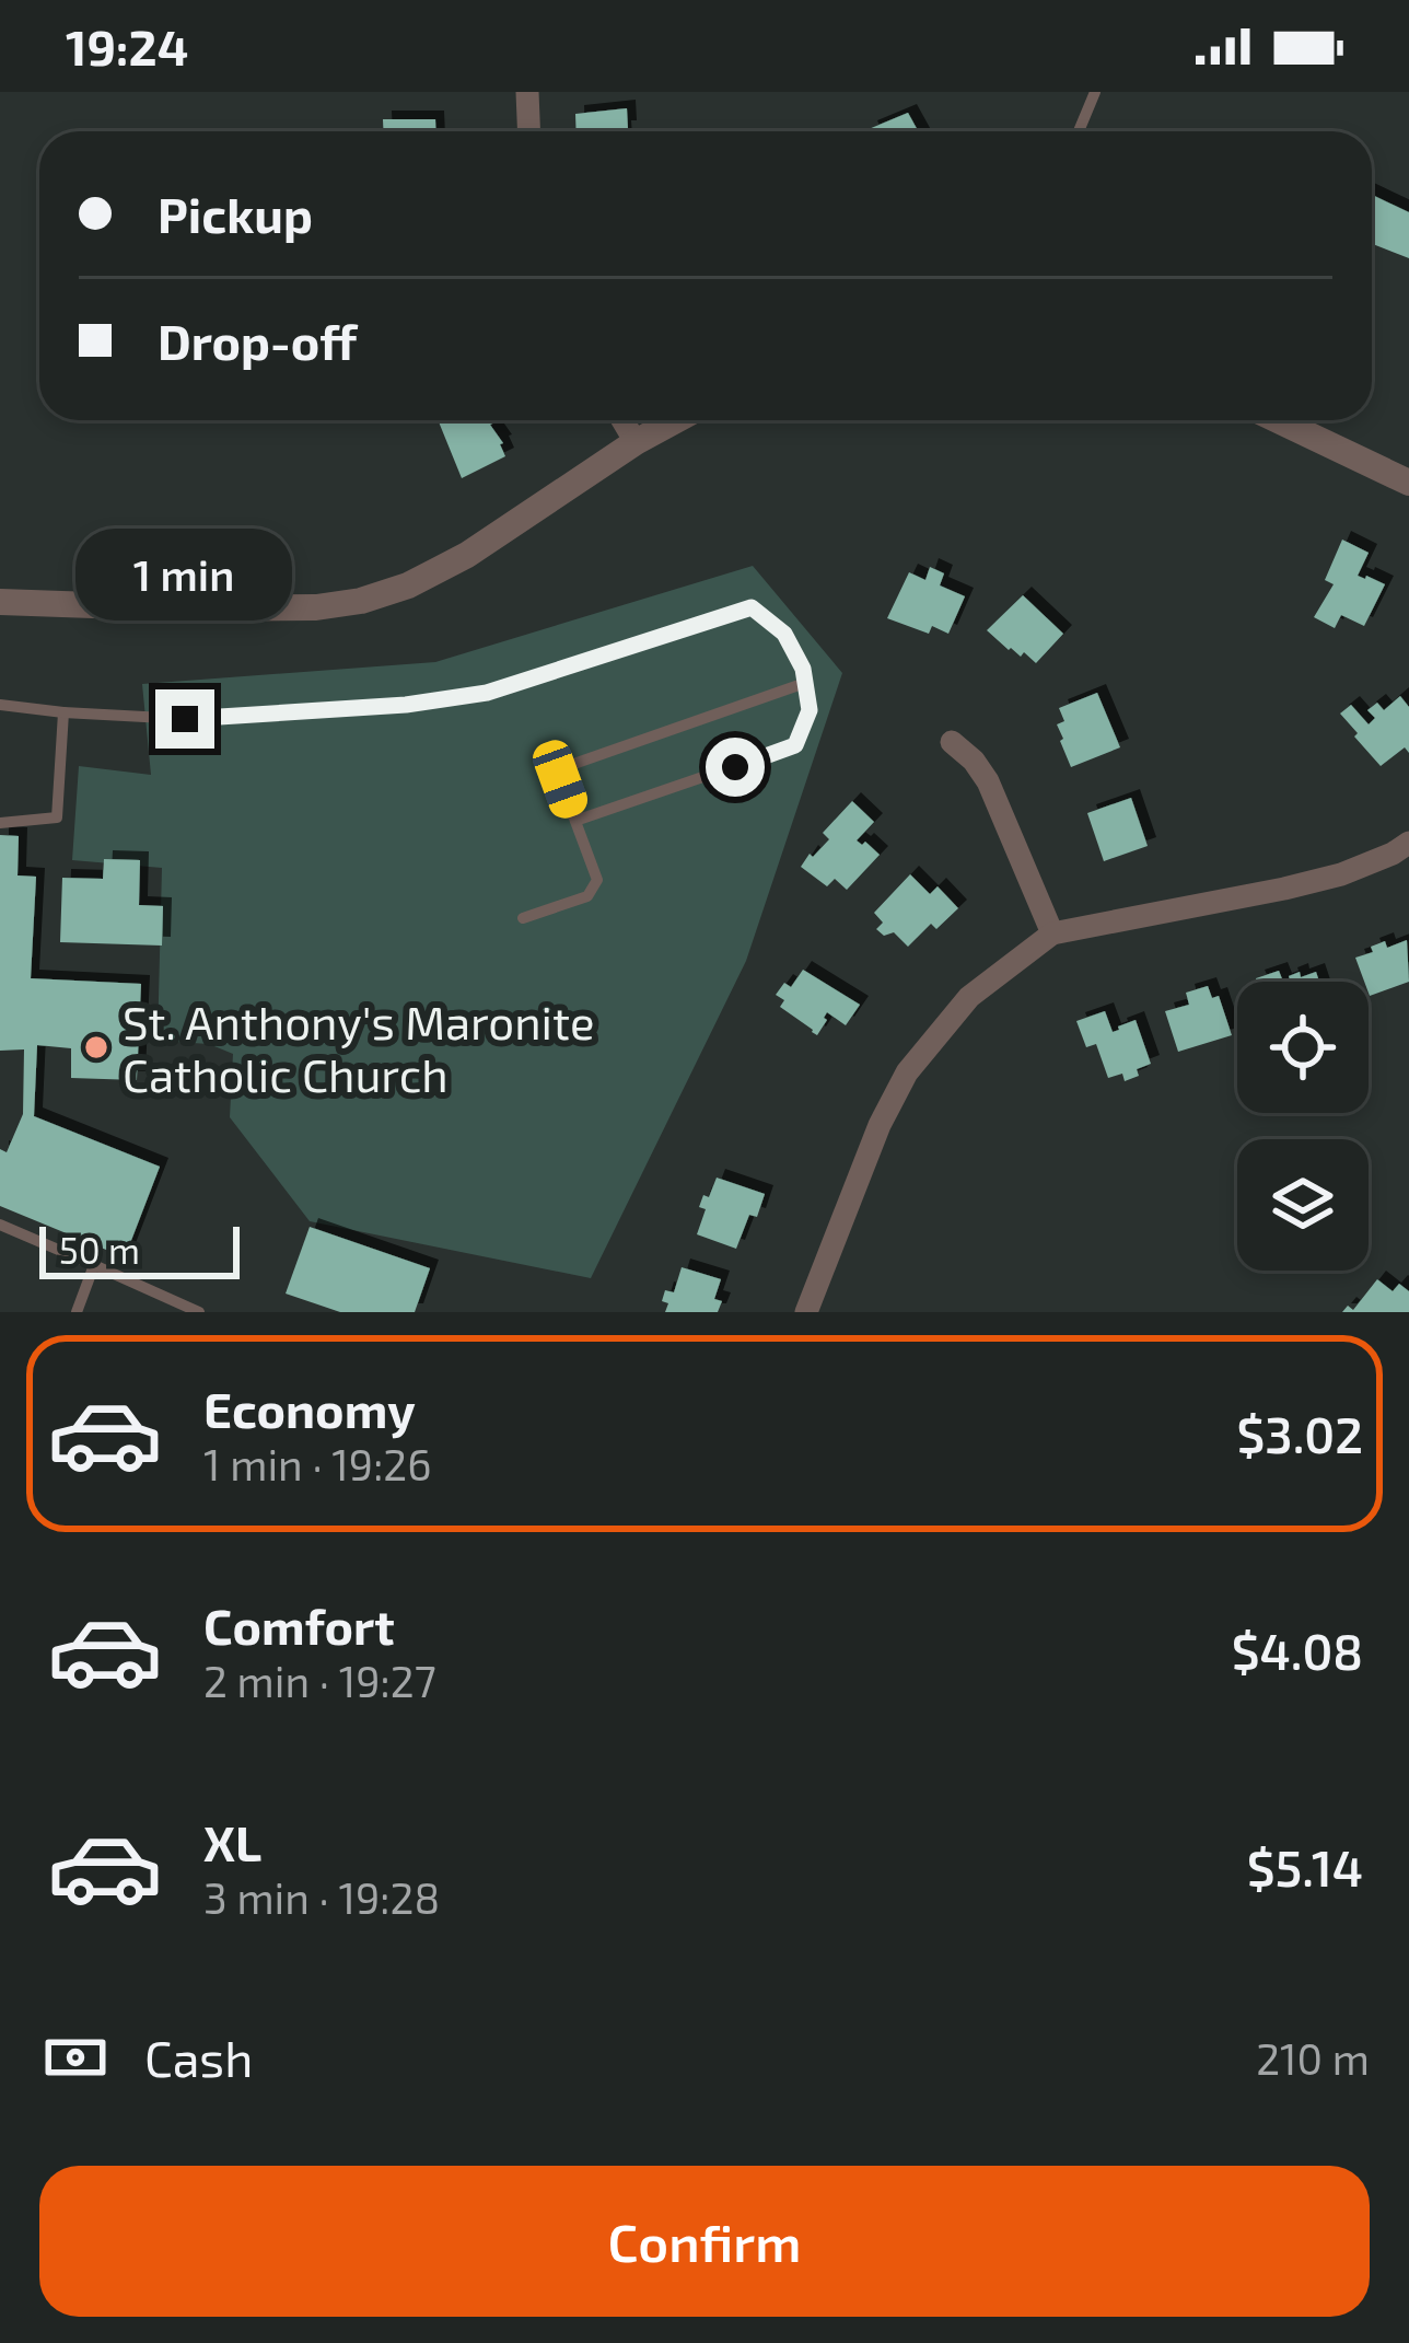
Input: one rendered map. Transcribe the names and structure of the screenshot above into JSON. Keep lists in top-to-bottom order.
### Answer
{
  "places": ["St. Anthony's Maronite Catholic Church"],
  "scale_bar": "50 m",
  "page": {
    "status": "19:24",
    "banner": ["Pickup", "Drop-off"],
    "bubble": "1 min",
    "scale": "50 m",
    "list": [
      {
        "name": "Economy",
        "note": "1 min · 19:26",
        "value": "$3.02"
      },
      {
        "name": "Comfort",
        "note": "2 min · 19:27",
        "value": "$4.08"
      },
      {
        "name": "XL",
        "note": "3 min · 19:28",
        "value": "$5.14"
      }
    ],
    "pay": ["Cash", "210 m"],
    "buttons": "Confirm"
  }
}
